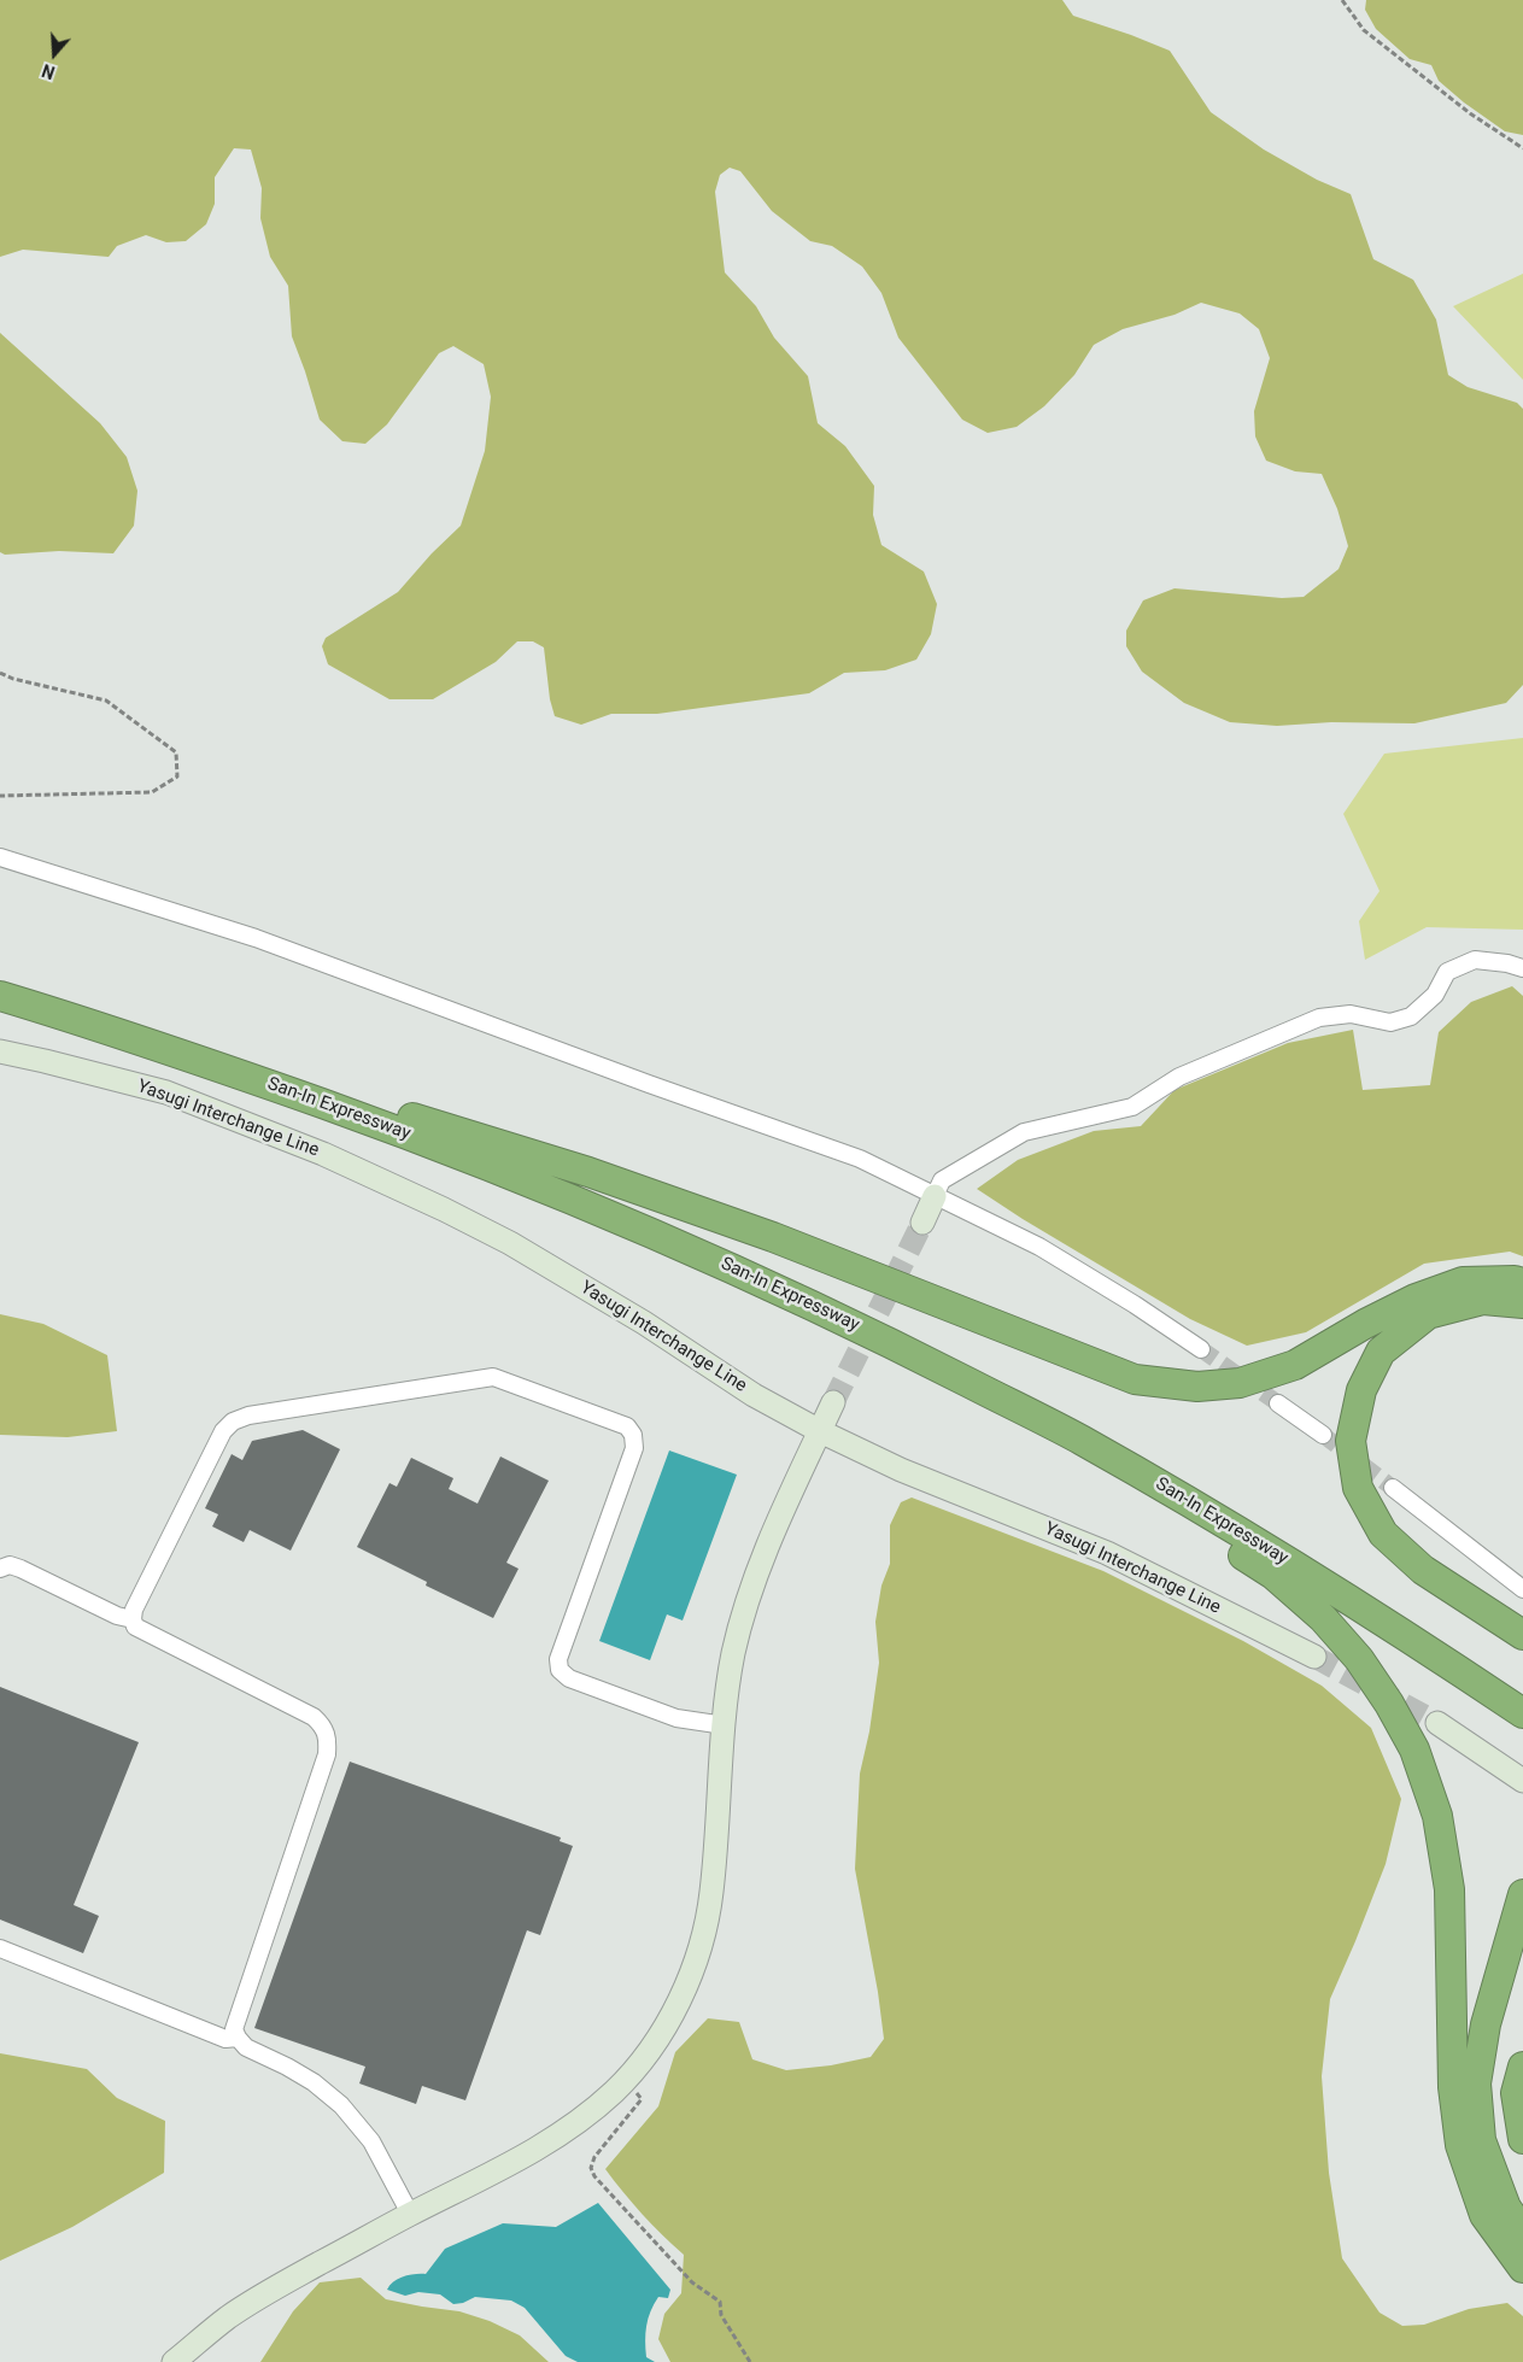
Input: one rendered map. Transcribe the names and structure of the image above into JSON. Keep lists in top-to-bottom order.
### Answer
{
  "streets": {
    "highway": ["San-In Expressway"],
    "main road": ["Yasugi Interchange Line"]
  },
  "north": "bottom"
}
